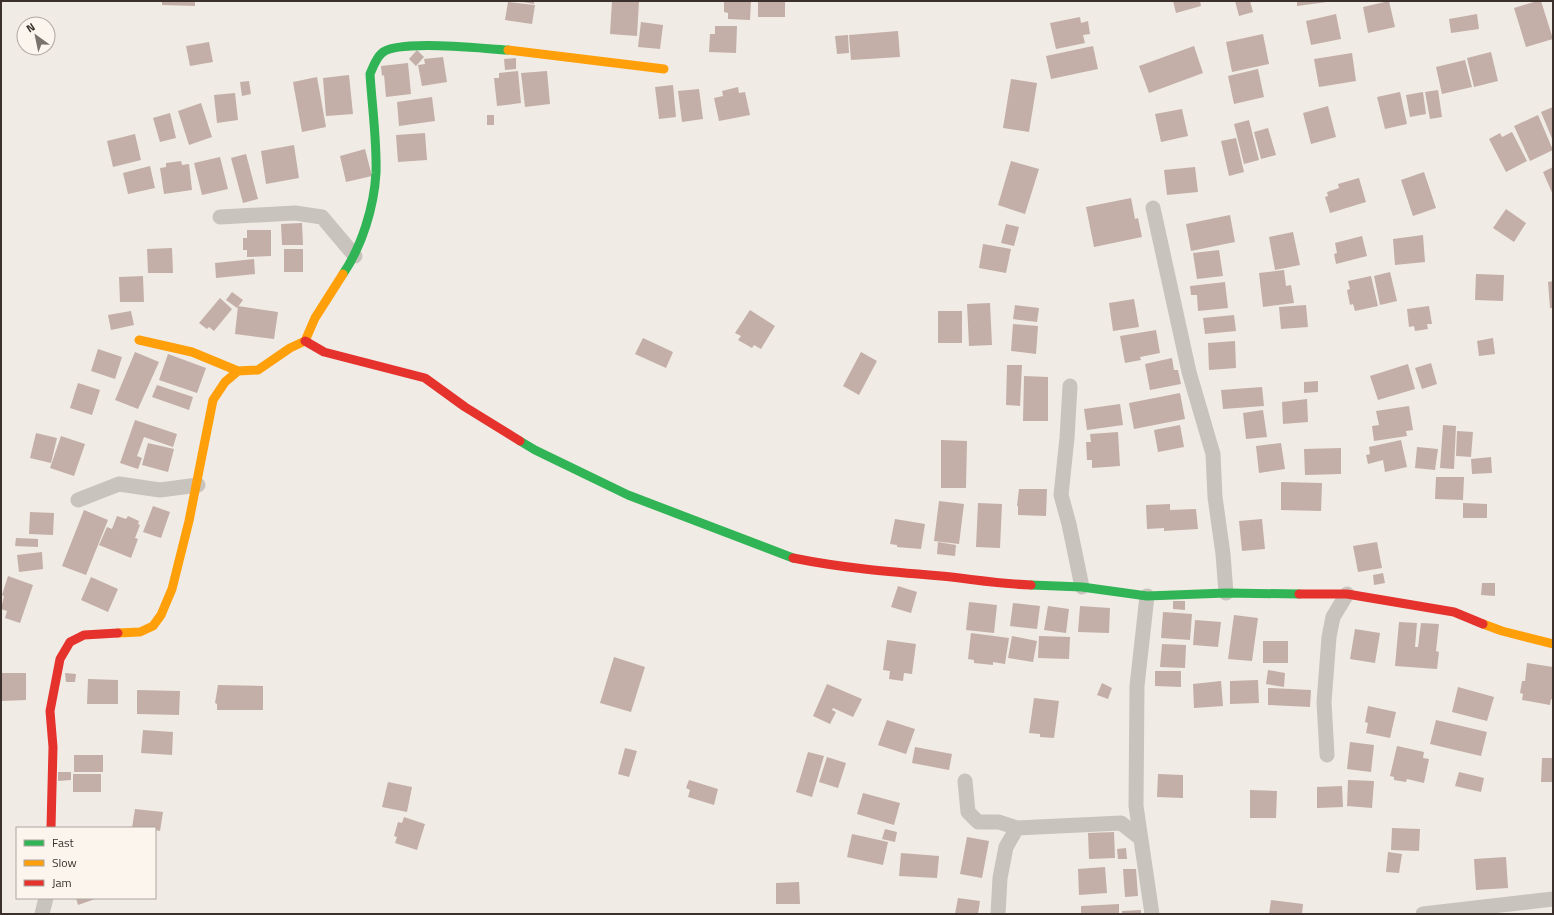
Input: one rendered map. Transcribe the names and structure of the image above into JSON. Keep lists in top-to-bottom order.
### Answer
{
  "legend": ["Fast", "Slow", "Jam"],
  "north": "top left"
}
